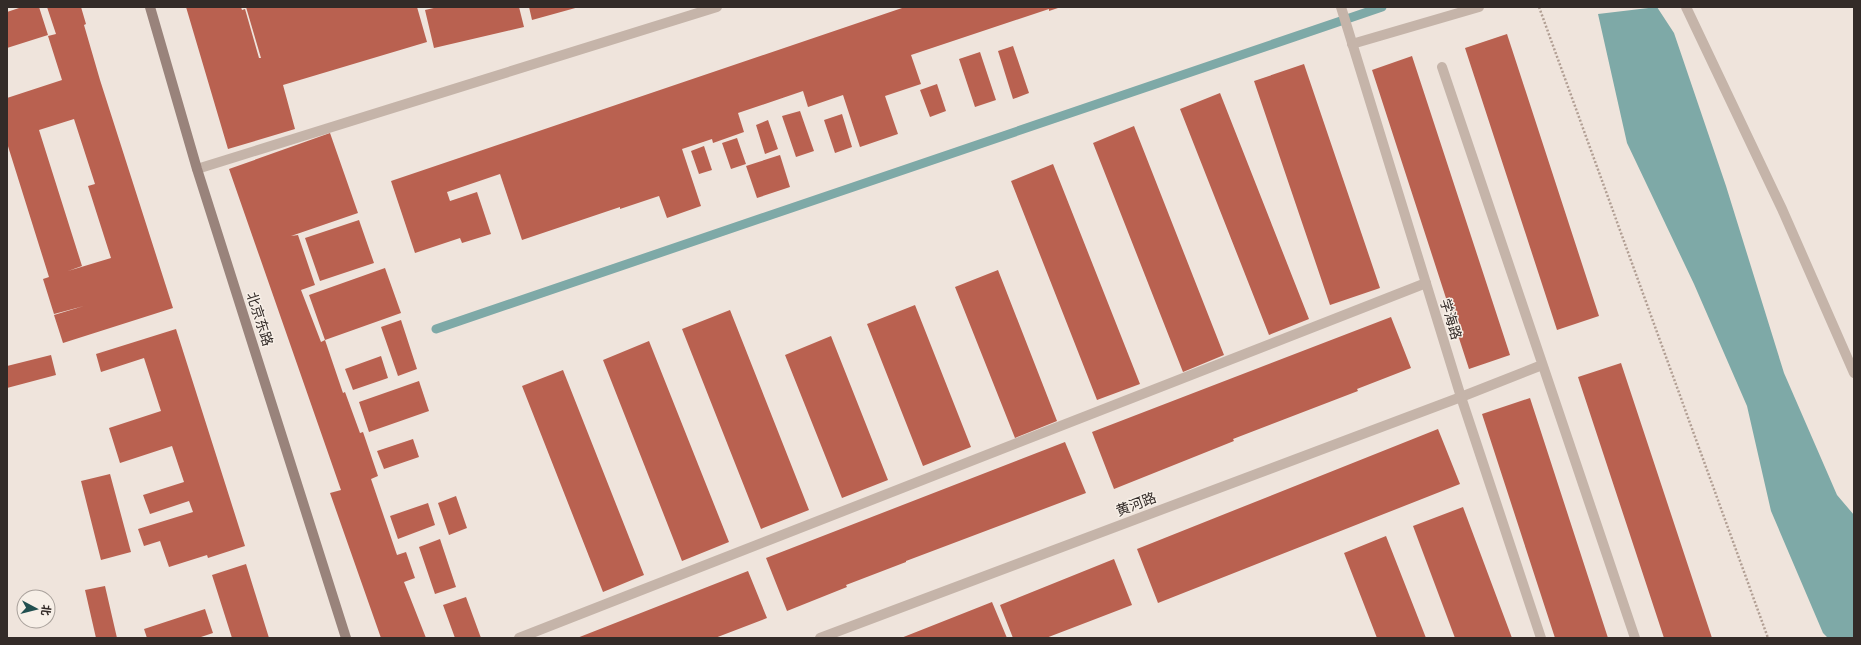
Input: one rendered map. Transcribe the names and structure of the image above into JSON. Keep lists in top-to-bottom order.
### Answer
{
  "streets": {
    "main road": ["北京东路"],
    "street": ["学海路", "黄河路"]
  },
  "crossings": [
    ["学海路", "黄河路"]
  ],
  "north": "right"
}
